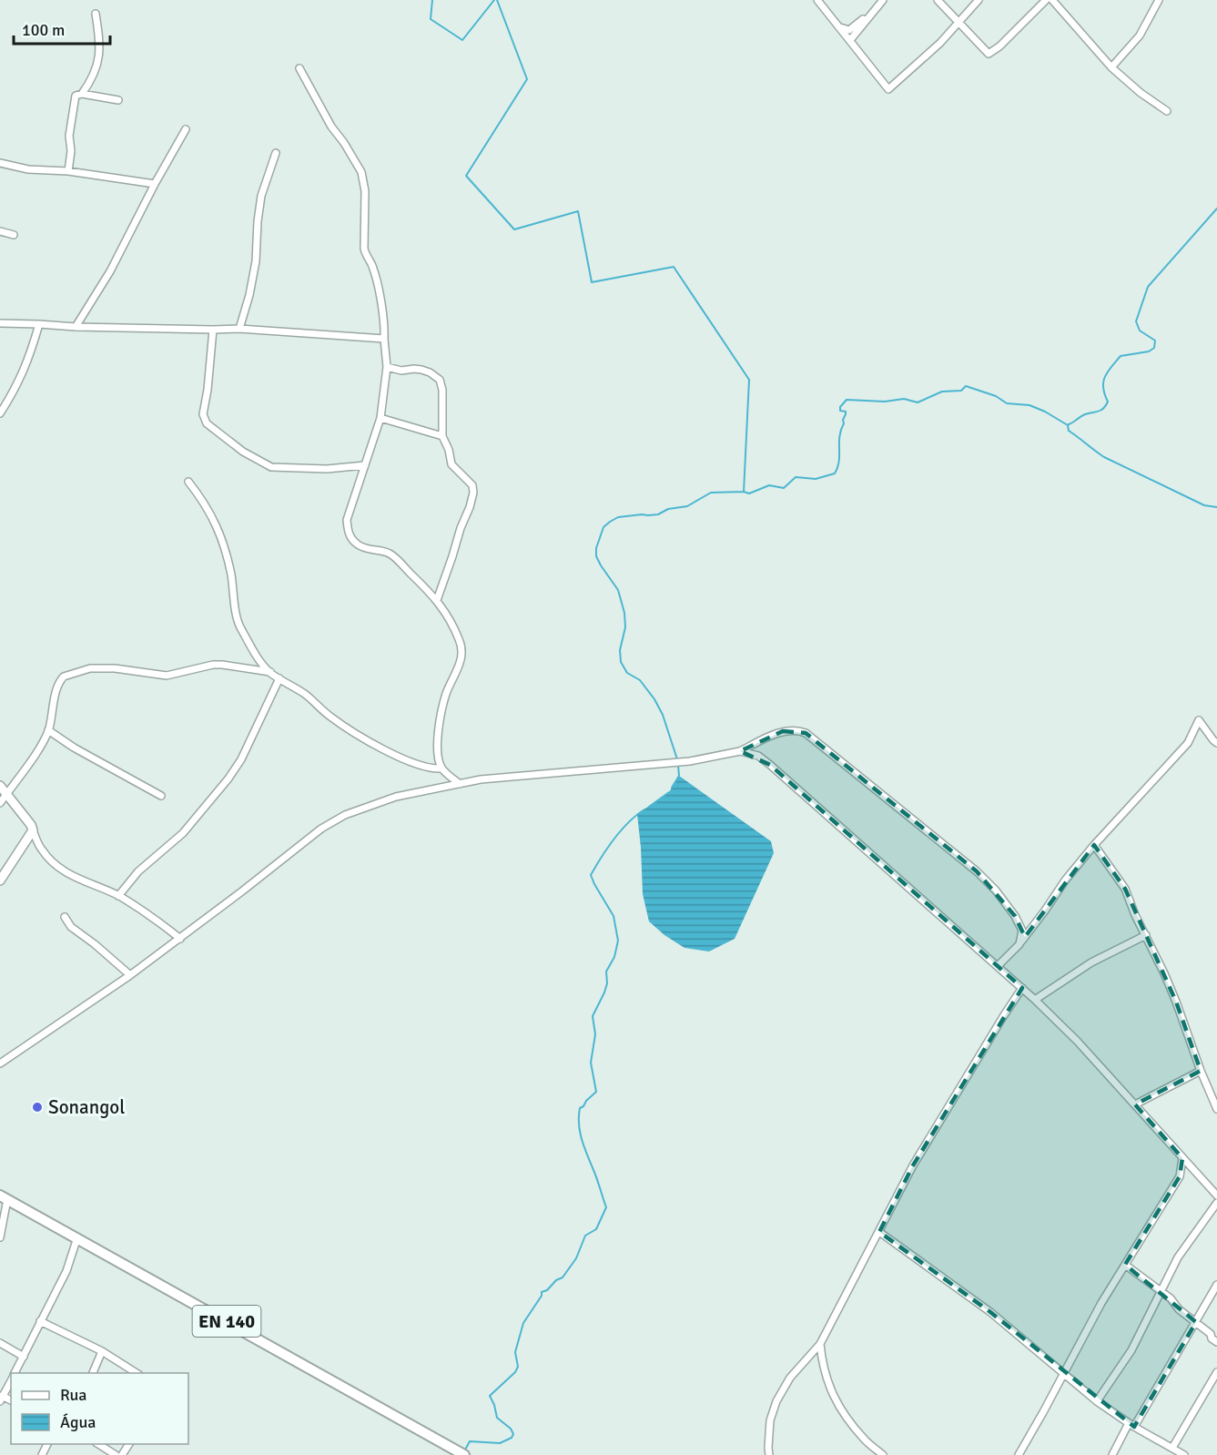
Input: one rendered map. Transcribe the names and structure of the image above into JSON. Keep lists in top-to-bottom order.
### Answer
{
  "streets": {
    "main road": ["EN 140"]
  },
  "places": ["Sonangol"],
  "legend": ["Rua", "Água"],
  "scale_bar": "100 m"
}
